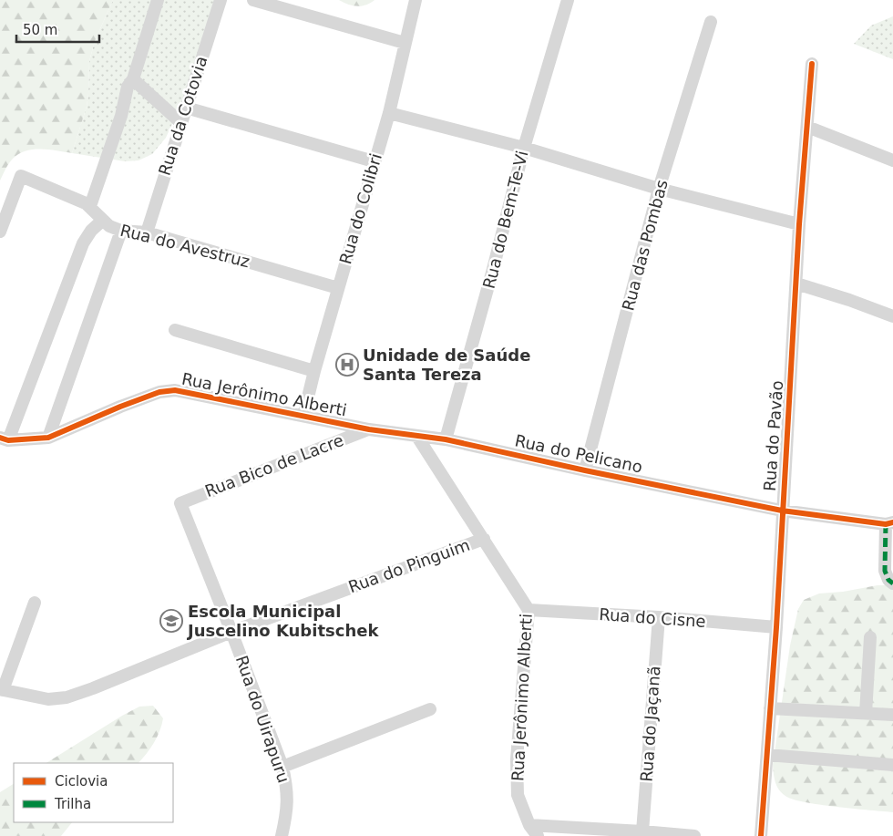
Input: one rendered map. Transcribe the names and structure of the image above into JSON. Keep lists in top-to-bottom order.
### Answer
{
  "streets": {
    "street": [
      "Rua da Cotovia",
      "Rua do Colibri",
      "Rua do Bem-Te-Vi",
      "Rua das Pombas",
      "Rua do Avestruz",
      "Rua Jerônimo Alberti",
      "Rua do Pavão",
      "Rua do Pelicano",
      "Rua Bico de Lacre",
      "Rua do Pinguim",
      "Rua do Cisne",
      "Rua do Uirapuru",
      "Rua do Jaçanã"
    ]
  },
  "crossings": [
    ["Rua da Cotovia", "Rua do Avestruz"],
    ["Rua do Colibri", "Rua do Avestruz"],
    ["Rua do Colibri", "Rua Jerônimo Alberti"],
    ["Rua do Bem-Te-Vi", "Rua do Pelicano"],
    ["Rua das Pombas", "Rua do Pelicano"],
    ["Rua Jerônimo Alberti", "Rua do Pelicano"],
    ["Rua Jerônimo Alberti", "Rua Bico de Lacre"],
    ["Rua Jerônimo Alberti", "Rua do Pinguim"],
    ["Rua Jerônimo Alberti", "Rua do Cisne"],
    ["Rua do Pavão", "Rua do Pelicano"],
    ["Rua do Pavão", "Rua do Cisne"],
    ["Rua do Pelicano", "Rua Bico de Lacre"],
    ["Rua Bico de Lacre", "Rua do Uirapuru"],
    ["Rua do Pinguim", "Rua do Uirapuru"],
    ["Rua do Cisne", "Rua do Jaçanã"]
  ],
  "places": {
    "hospital": ["Unidade de Saúde Santa Tereza"],
    "school or university": ["Escola Municipal Juscelino Kubitschek"]
  },
  "legend": ["Ciclovia", "Trilha"],
  "scale_bar": "50 m"
}
